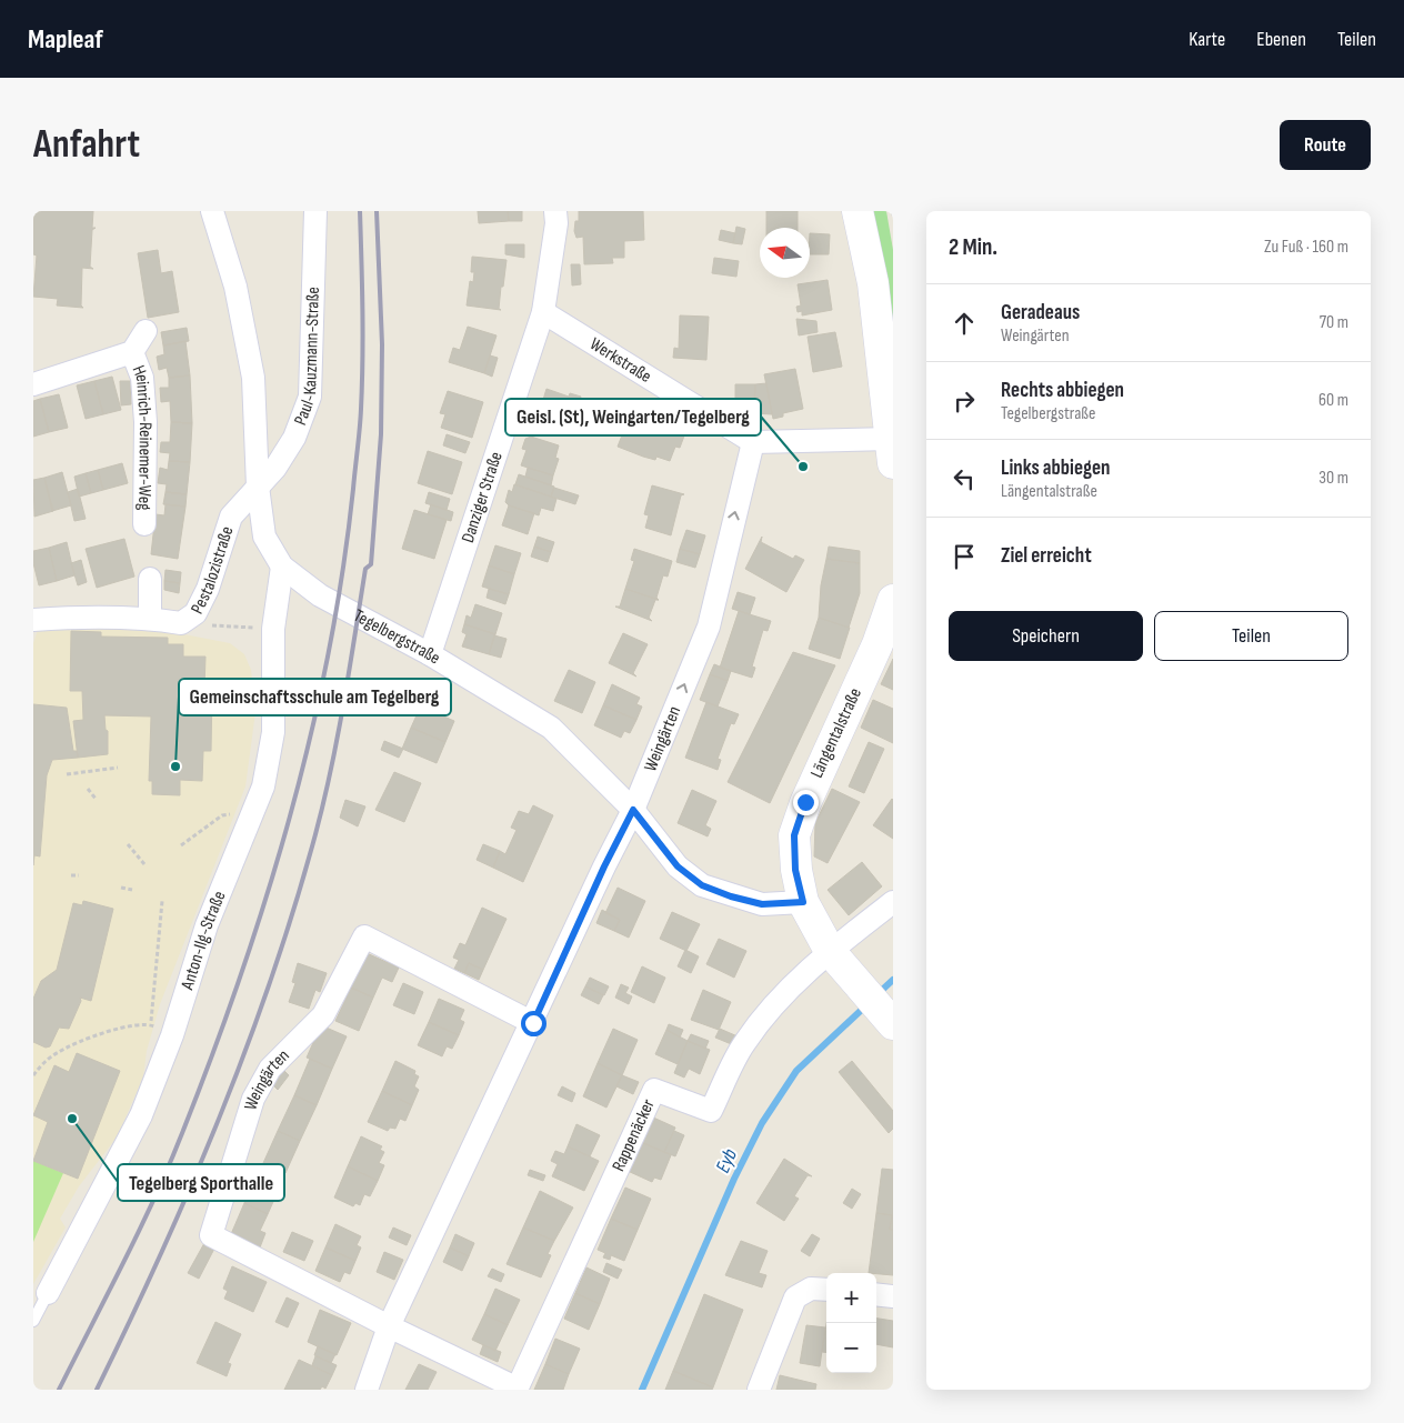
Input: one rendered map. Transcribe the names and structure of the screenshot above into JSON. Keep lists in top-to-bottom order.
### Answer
{
  "streets": {
    "main road": ["Längentalstraße"],
    "street": [
      "Paul-Kauzmann-Straße",
      "Werkstraße",
      "Heinrich-Reinemer-Weg",
      "Danziger Straße",
      "Pestalozistraße",
      "Tegelbergstraße",
      "Weingärten",
      "Anton-Ilg-Straße",
      "Rappenäcker"
    ]
  },
  "crossings": [
    ["Paul-Kauzmann-Straße", "Pestalozistraße"],
    ["Paul-Kauzmann-Straße", "Tegelbergstraße"],
    ["Werkstraße", "Danziger Straße"],
    ["Werkstraße", "Weingärten"],
    ["Danziger Straße", "Tegelbergstraße"],
    ["Pestalozistraße", "Tegelbergstraße"],
    ["Tegelbergstraße", "Längentalstraße"],
    ["Tegelbergstraße", "Weingärten"],
    ["Tegelbergstraße", "Anton-Ilg-Straße"],
    ["Längentalstraße", "Rappenäcker"],
    ["Weingärten", "Rappenäcker"]
  ],
  "water": ["Eyb"],
  "places": ["Geisl. (St), Weingarten/Tegelberg", "Gemeinschaftsschule am Tegelberg", "Tegelberg Sporthalle"],
  "north": "left",
  "page": {
    "header": "Mapleaf",
    "nav": ["Karte", "Ebenen", "Teilen"],
    "buttons": [
      "Route",
      ["Speichern", "Teilen"]
    ],
    "title": "Anfahrt",
    "heading": ["2 Min.", "Zu Fuß · 160 m"],
    "list": [
      ["Geradeaus", "Weingärten", "70 m"],
      ["Rechts abbiegen", "Tegelbergstraße", "60 m"],
      ["Links abbiegen", "Längentalstraße", "30 m"],
      "Ziel erreicht"
    ],
    "map_buttons": ["+", "−"]
  }
}
